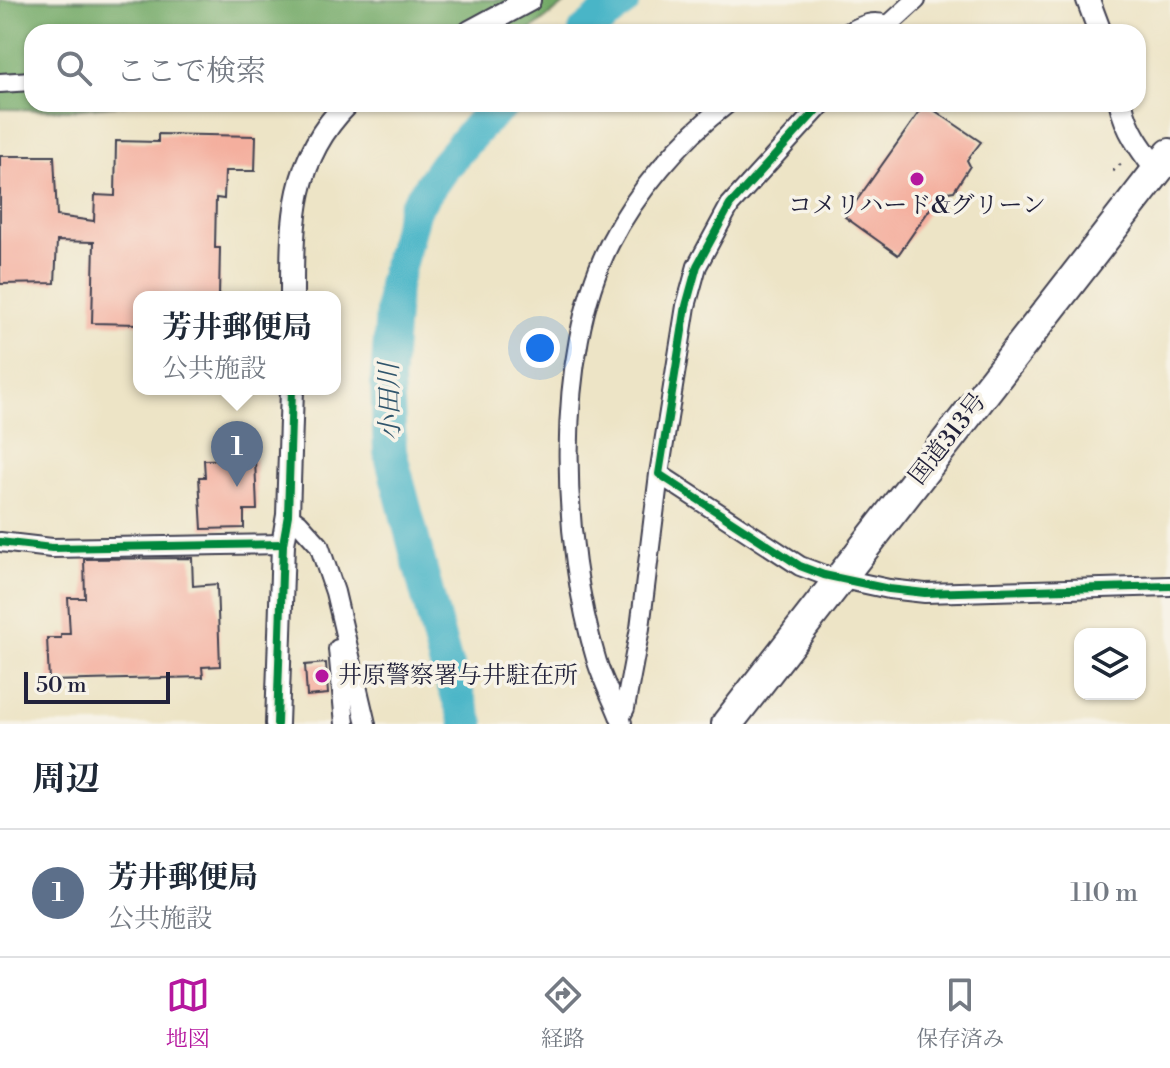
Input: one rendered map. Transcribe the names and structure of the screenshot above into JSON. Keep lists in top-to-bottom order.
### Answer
{
  "streets": {
    "highway": ["国道313号"]
  },
  "water": ["小田川"],
  "places": ["コメリハード&グリーン", "井原警察署与井駐在所"],
  "scale_bar": "50 m",
  "page": {
    "search": "ここで検索",
    "popup": ["芳井郵便局", "公共施設"],
    "pins": "1",
    "scale": "50 m",
    "heading": "周辺",
    "list": [
      {
        "mark": "1",
        "name": "芳井郵便局",
        "note": "公共施設",
        "value": "110 m"
      }
    ],
    "nav": ["地図", "経路", "保存済み"]
  }
}
